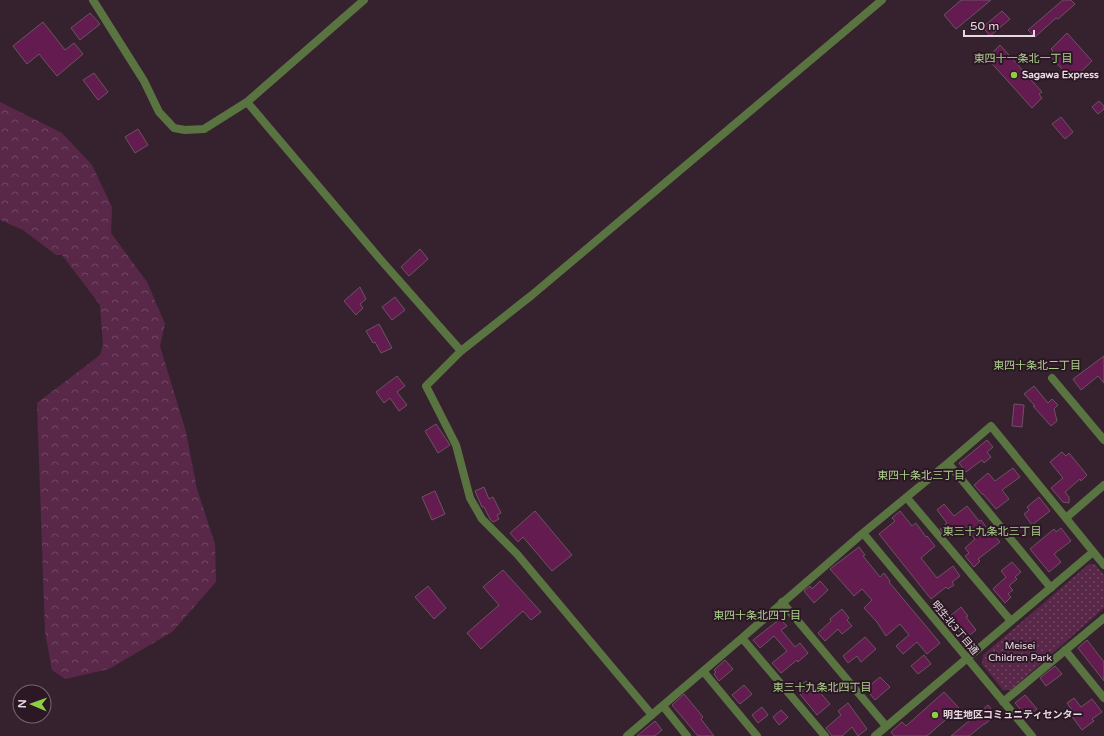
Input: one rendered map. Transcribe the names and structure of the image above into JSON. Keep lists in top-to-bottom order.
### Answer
{
  "streets": {
    "street": ["明生北3丁目通"]
  },
  "districts": [
    "東四十一条北一丁目",
    "東四十条北二丁目",
    "東四十条北三丁目",
    "東三十九条北三丁目",
    "東四十条北四丁目",
    "東三十九条北四丁目"
  ],
  "parks": ["Meisei Children Park"],
  "places": ["Sagawa Express", "明生地区コミュニティセンター"],
  "scale_bar": "50 m",
  "north": "left"
}
